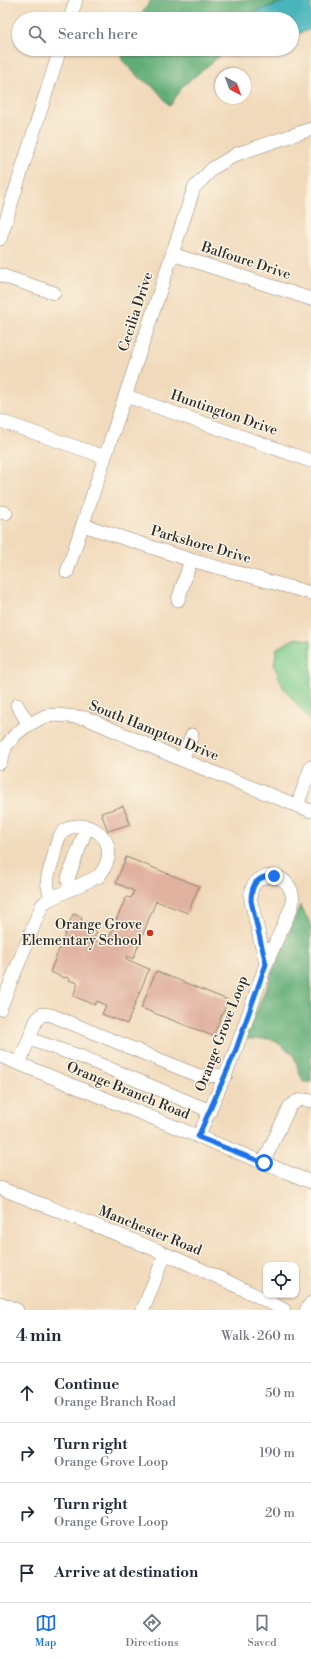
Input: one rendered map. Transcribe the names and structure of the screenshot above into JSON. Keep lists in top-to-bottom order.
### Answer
{
  "streets": {
    "street": [
      "Balfoure Drive",
      "Cecilia Drive",
      "Huntington Drive",
      "Parkshore Drive",
      "South Hampton Drive",
      "Orange Grove Loop",
      "Orange Branch Road",
      "Manchester Road"
    ]
  },
  "crossings": [
    ["Balfoure Drive", "Cecilia Drive"],
    ["Cecilia Drive", "Huntington Drive"],
    ["Cecilia Drive", "Parkshore Drive"],
    ["Orange Grove Loop", "Orange Branch Road"]
  ],
  "places": ["Orange Grove Elementary School"],
  "north": "bottom right",
  "page": {
    "search": "Search here",
    "heading": ["4 min", "Walk · 260 m"],
    "list": [
      ["Continue", "Orange Branch Road", "50 m"],
      ["Turn right", "Orange Grove Loop", "190 m"],
      ["Turn right", "Orange Grove Loop", "20 m"],
      "Arrive at destination"
    ],
    "nav": ["Map", "Directions", "Saved"]
  }
}
